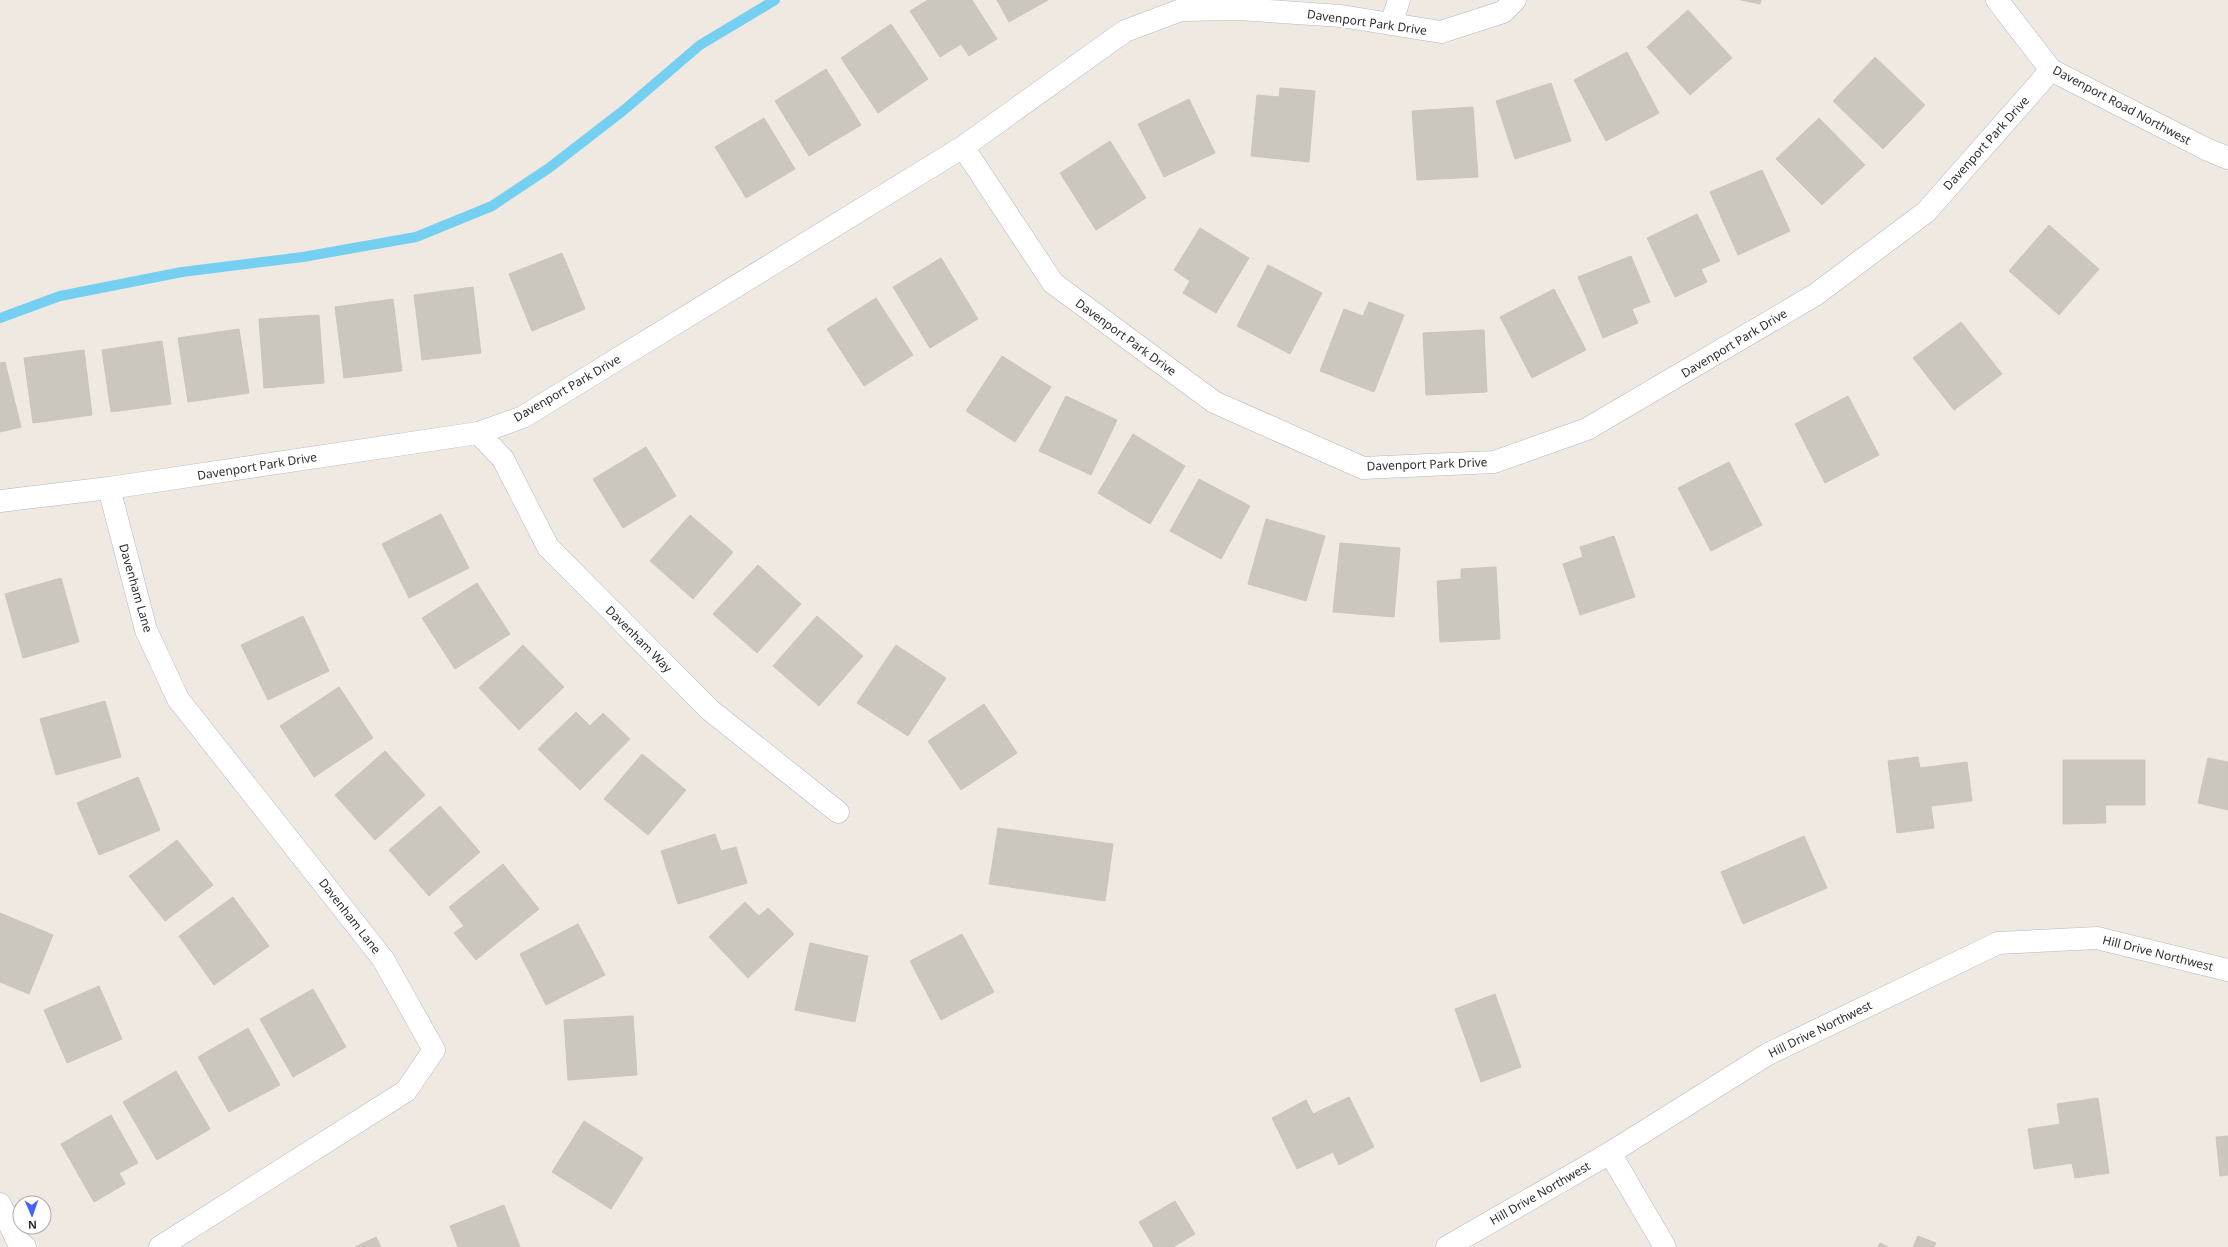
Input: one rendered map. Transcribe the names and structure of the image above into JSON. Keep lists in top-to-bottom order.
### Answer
{
  "streets": {
    "street": [
      "Davenport Park Drive",
      "Davenport Road Northwest",
      "Davenham Lane",
      "Davenham Way",
      "Hill Drive Northwest"
    ]
  },
  "crossings": [
    ["Davenport Park Drive", "Davenport Road Northwest"],
    ["Davenport Park Drive", "Davenham Lane"],
    ["Davenport Park Drive", "Davenham Way"]
  ],
  "north": "bottom"
}
